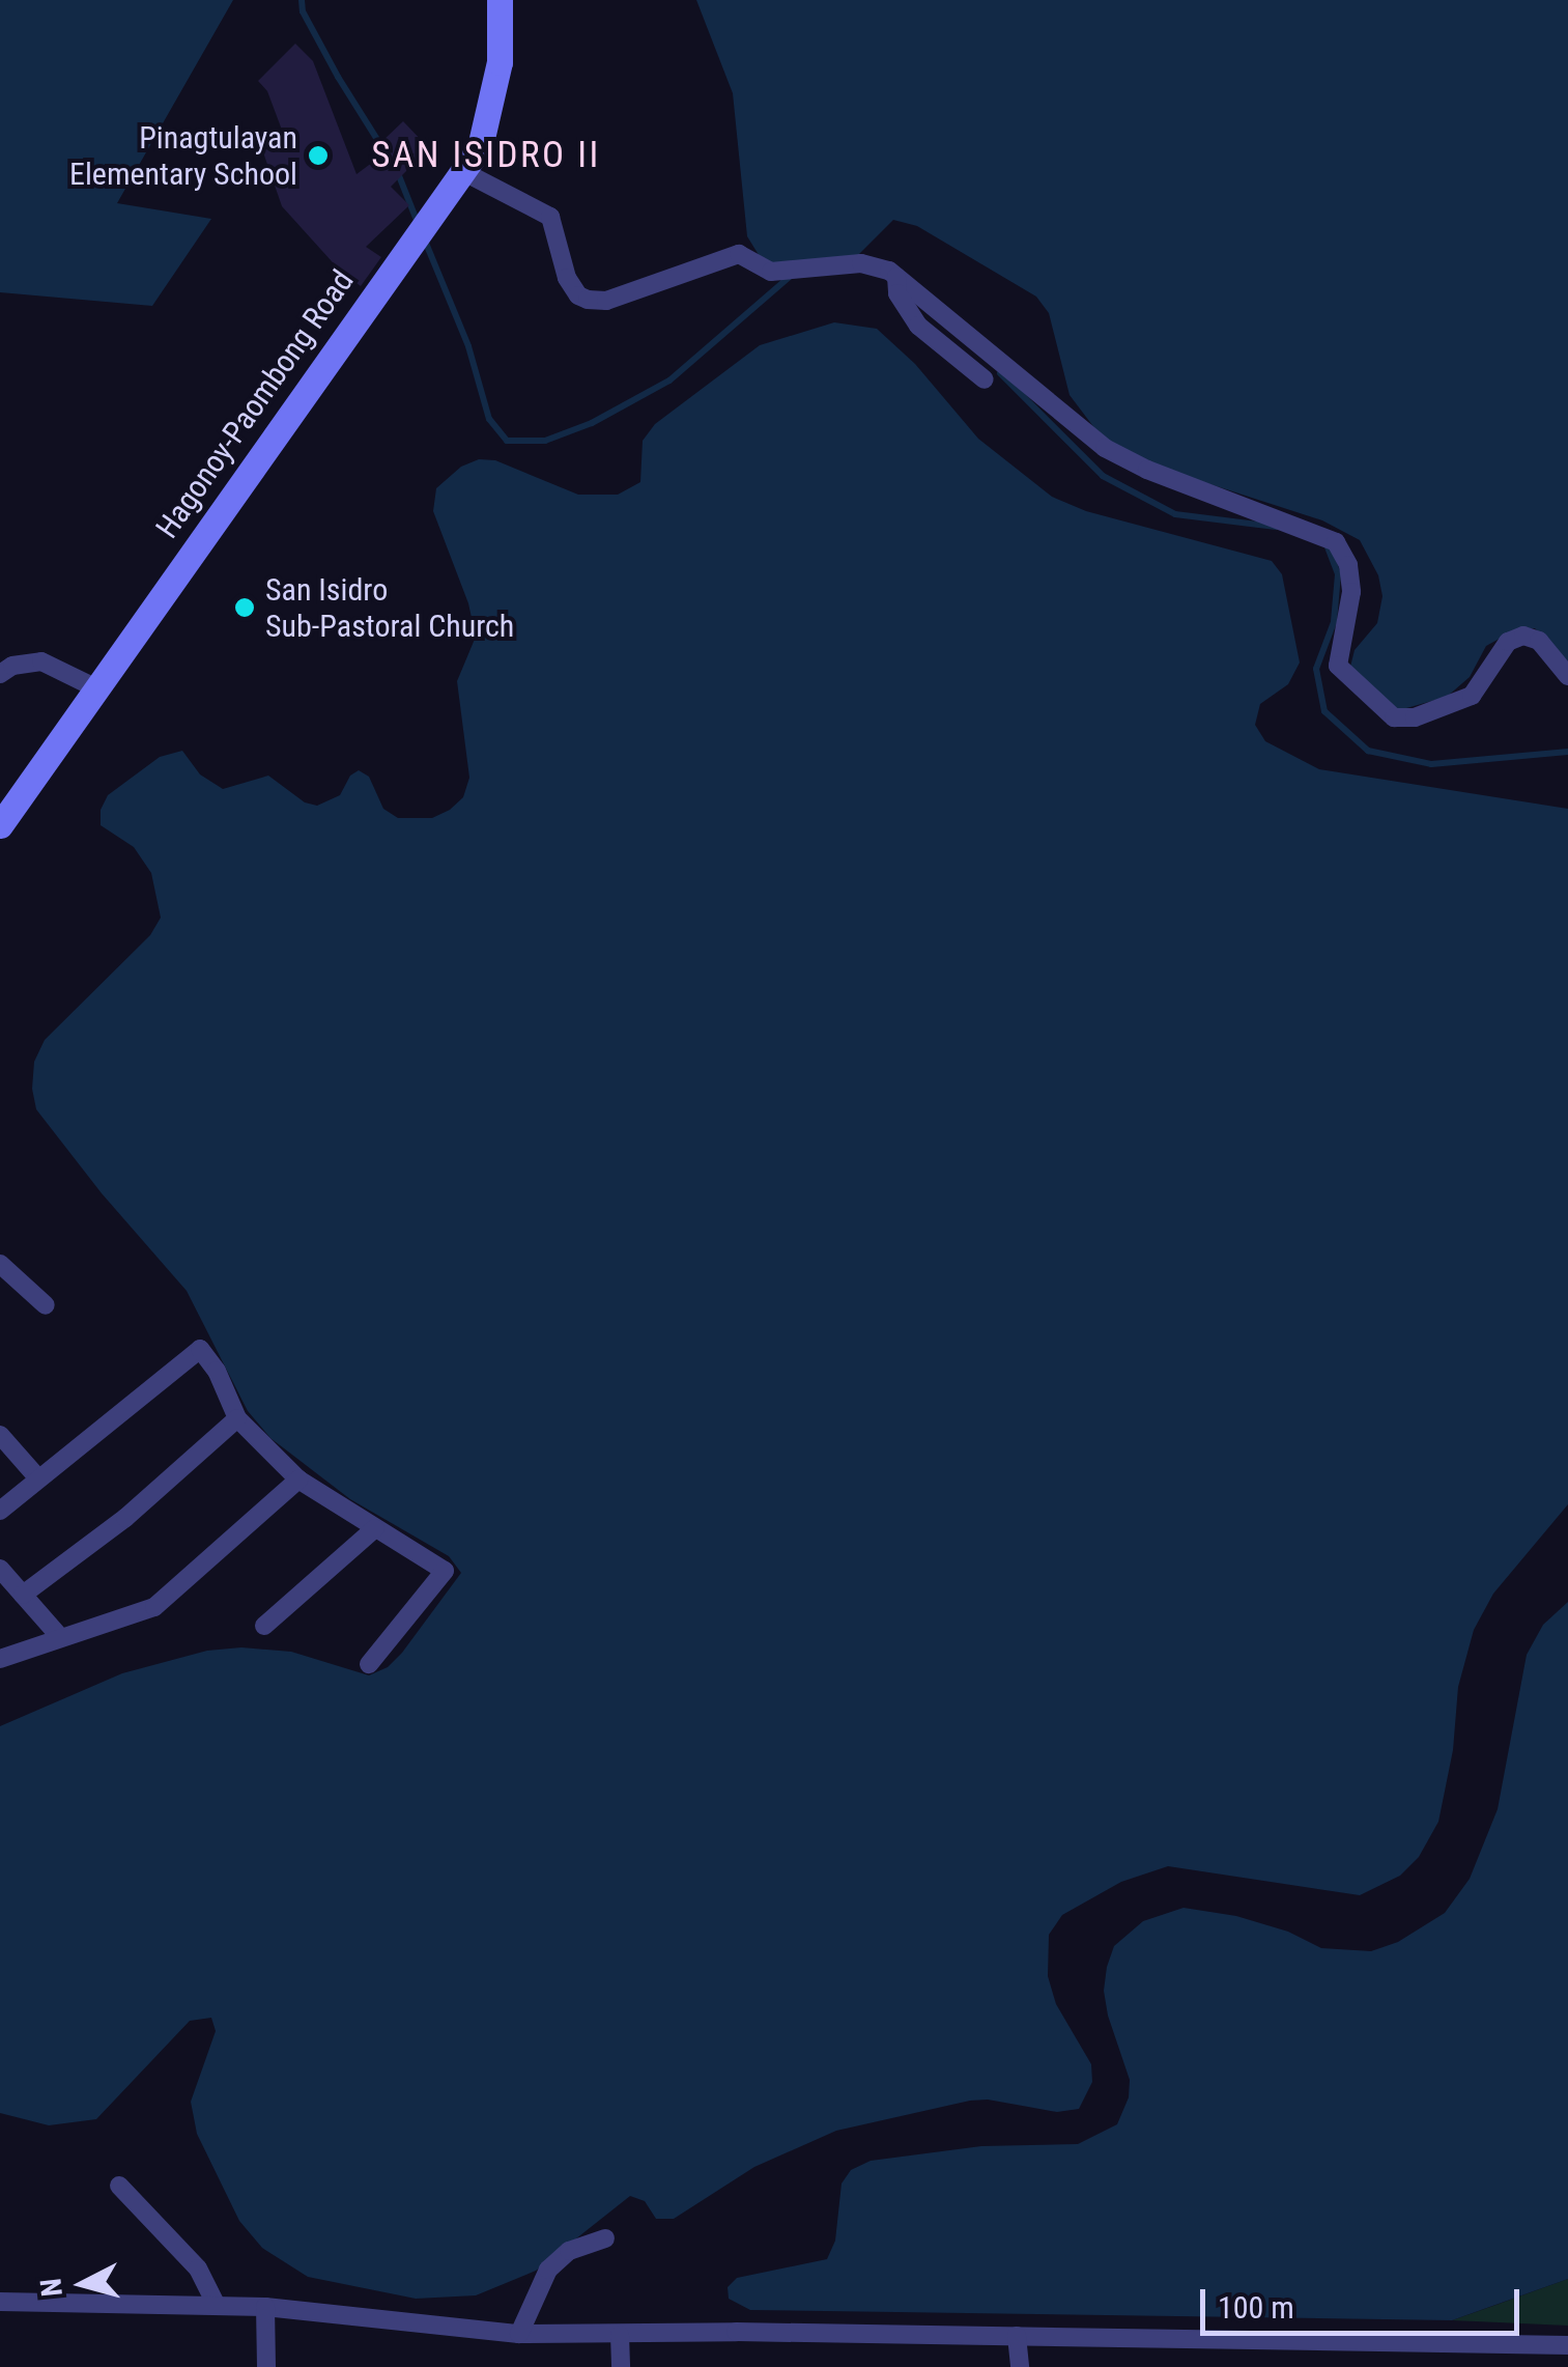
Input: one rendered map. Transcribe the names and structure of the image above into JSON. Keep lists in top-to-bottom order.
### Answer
{
  "streets": {
    "main road": ["Hagonoy-Paombong Road"]
  },
  "districts": ["SAN ISIDRO II"],
  "places": ["Pinagtulayan Elementary School", "San Isidro Sub-Pastoral Church"],
  "scale_bar": "100 m",
  "north": "left"
}
